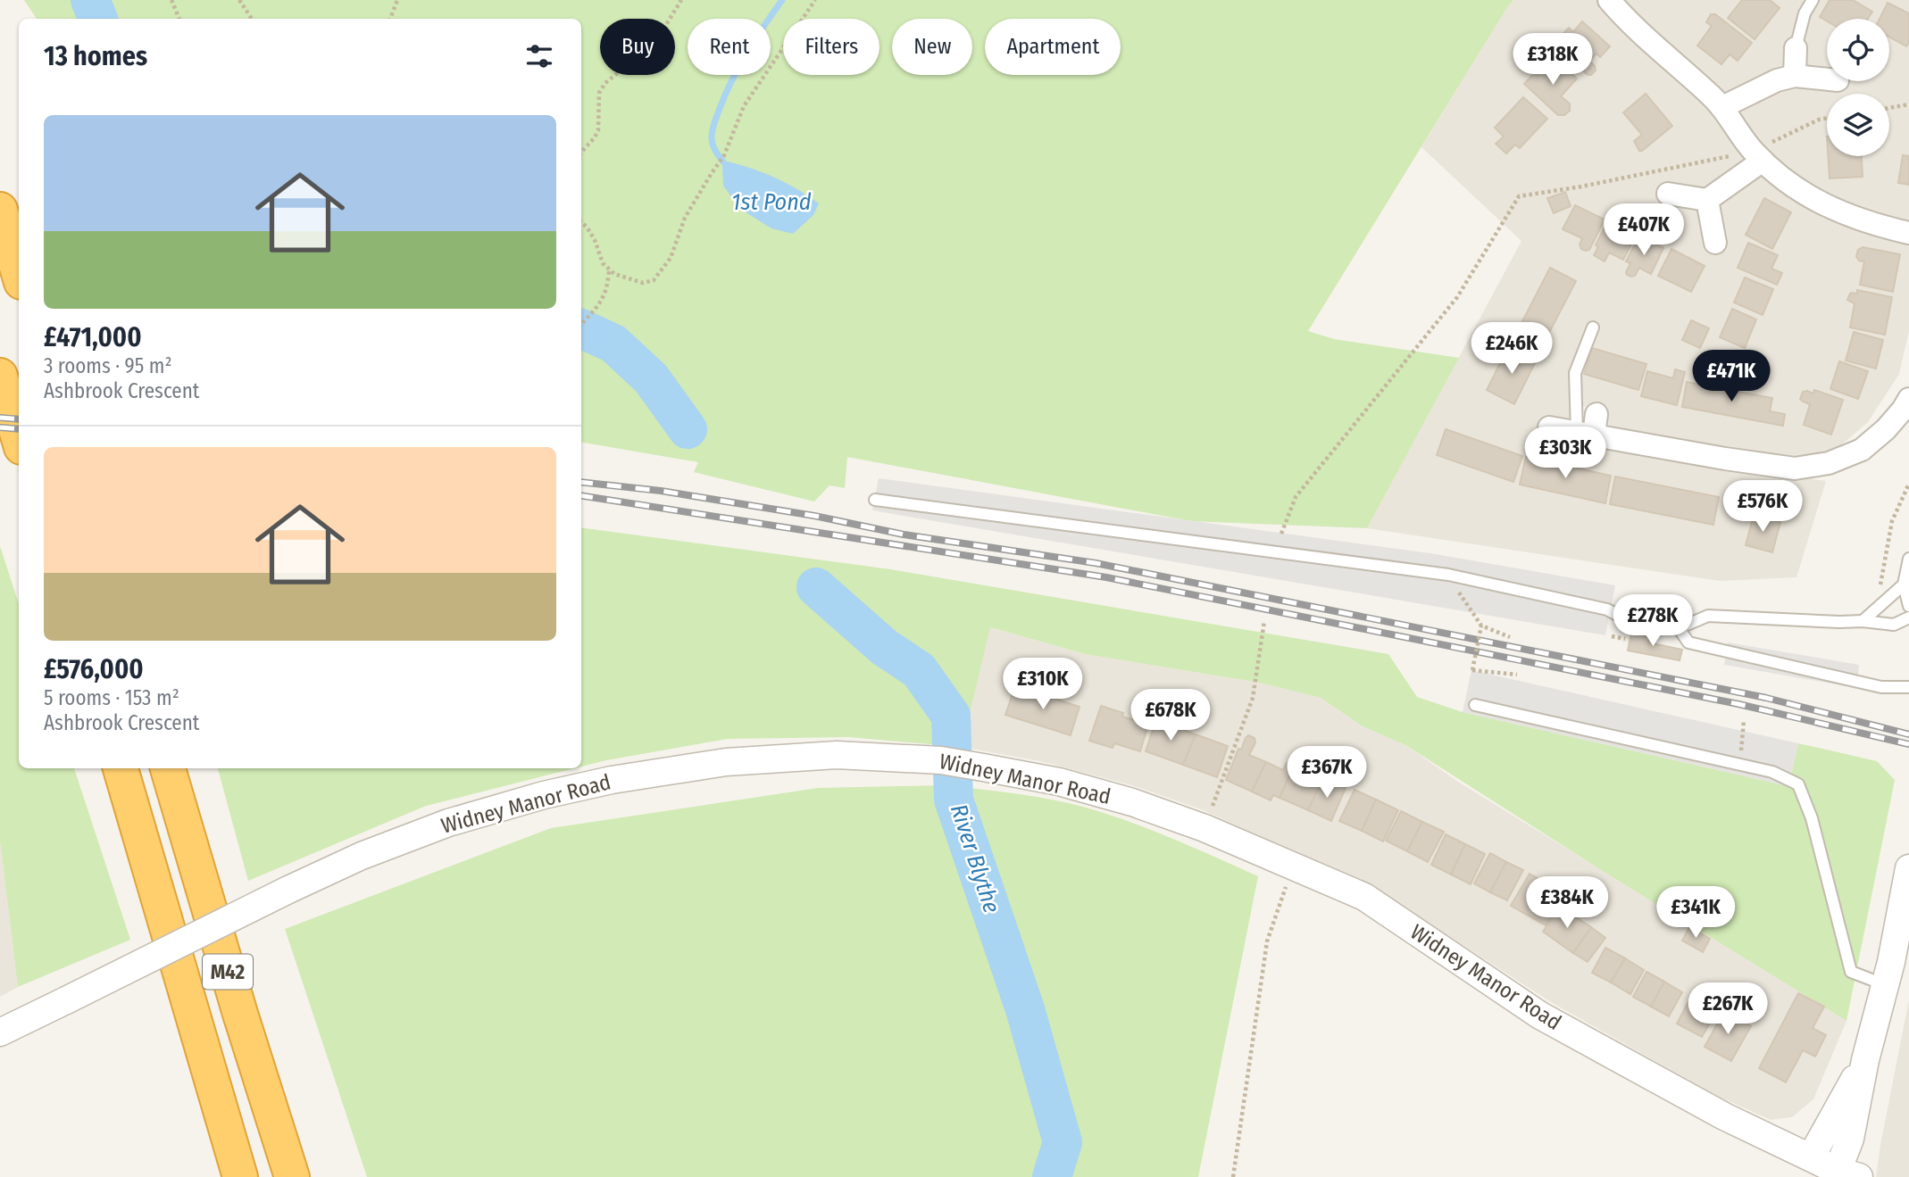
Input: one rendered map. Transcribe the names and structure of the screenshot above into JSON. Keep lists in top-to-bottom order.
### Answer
{
  "streets": {
    "highway": ["M42"],
    "street": ["Widney Manor Road"]
  },
  "water": ["1st Pond", "River Blythe"],
  "page": {
    "chip": [
      "Buy",
      "Rent",
      "Filters",
      "New",
      "Apartment"
    ],
    "heading": "13 homes",
    "price": [
      "£318K",
      "£407K",
      "£246K",
      "£471K",
      "£303K",
      "£576K",
      "£278K",
      "£310K",
      "£678K",
      "£367K",
      "£384K",
      "£341K",
      "£267K"
    ],
    "list": [
      {
        "name": "£471,000",
        "note": "3 rooms · 95 m² · Ashbrook Crescent"
      },
      {
        "name": "£576,000",
        "note": "5 rooms · 153 m² · Ashbrook Crescent"
      }
    ]
  }
}
